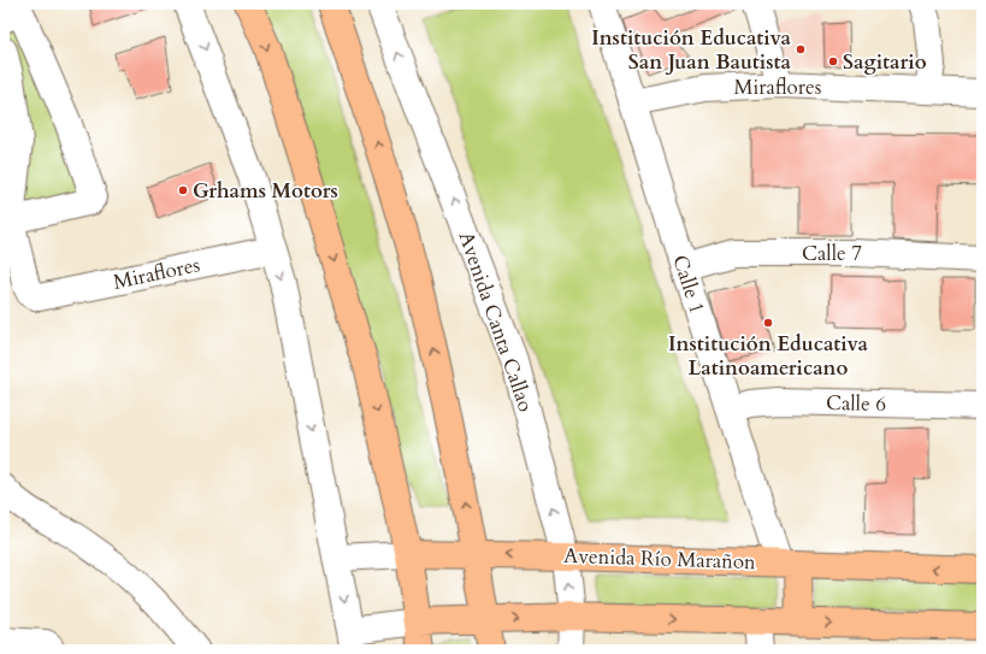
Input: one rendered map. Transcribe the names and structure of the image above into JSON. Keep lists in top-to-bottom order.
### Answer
{
  "streets": {
    "main road": ["Avenida Río Marañon"],
    "street": [
      "Miraflores",
      "Calle 7",
      "Calle 1",
      "Avenida Canta Callao",
      "Calle 6"
    ]
  },
  "crossings": [
    ["Miraflores", "Calle 1"],
    ["Calle 7", "Calle 1"],
    ["Calle 1", "Calle 6"],
    ["Calle 1", "Avenida Río Marañon"],
    ["Avenida Canta Callao", "Avenida Río Marañon"]
  ],
  "places": [
    "Institución Educativa San Juan Bautista",
    "Sagitario",
    "Grhams Motors",
    "Institución Educativa Latinoamericano"
  ]
}
